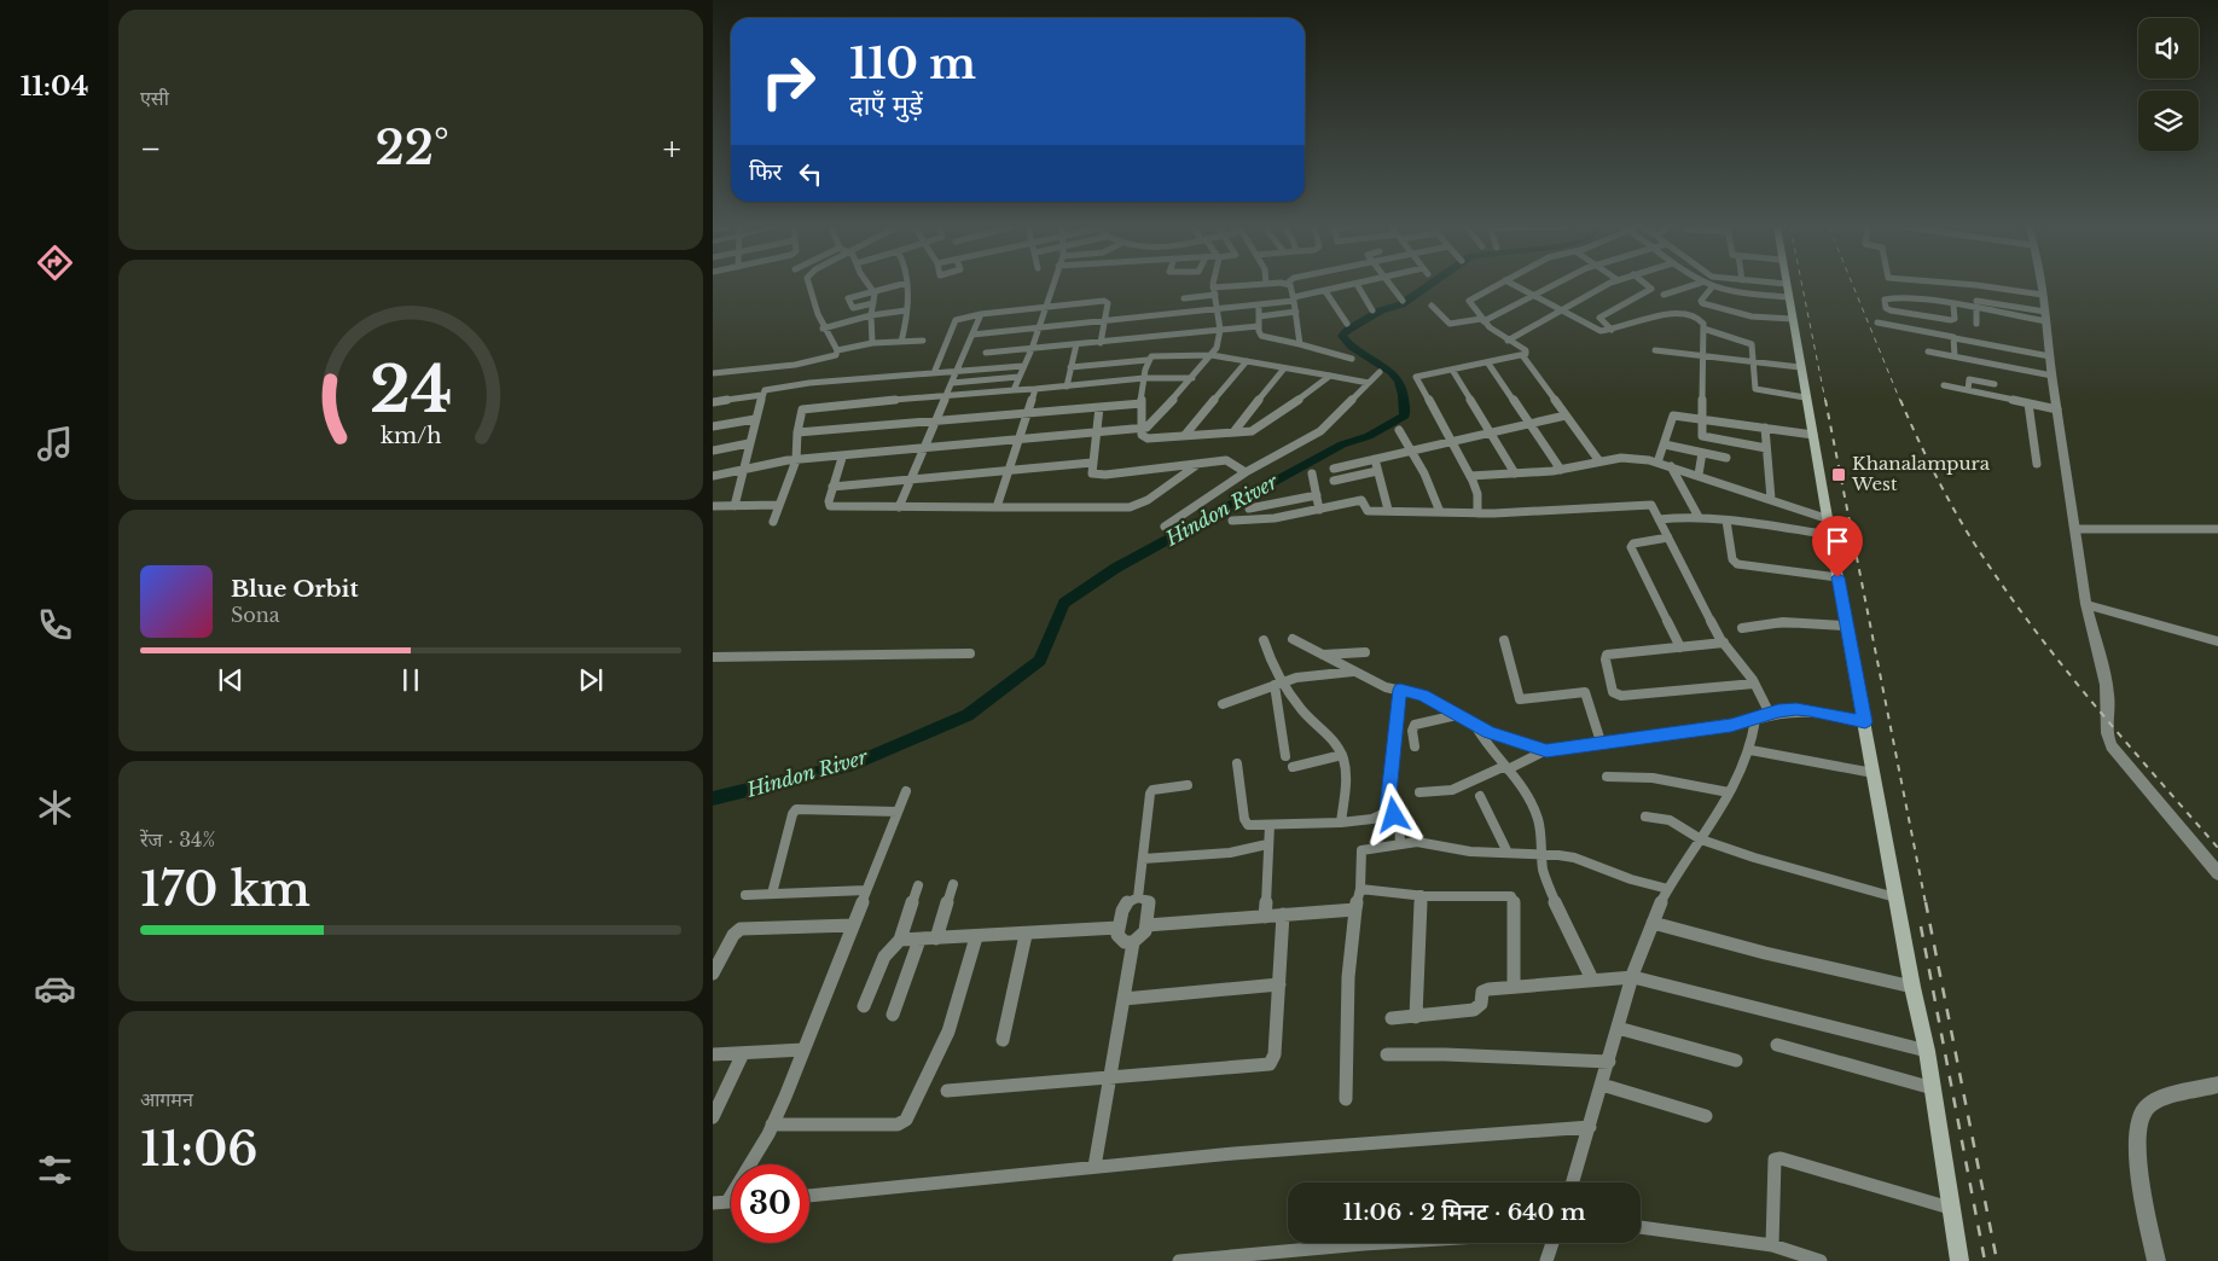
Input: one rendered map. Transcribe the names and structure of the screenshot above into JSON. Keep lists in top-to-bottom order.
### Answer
{
  "water": ["Hindon River"],
  "places": {
    "transit": ["Khanalampura West"]
  },
  "page": {
    "tabs": "11:04",
    "tile": [
      "एसी",
      ["रेंज · 34%", "170 km"],
      ["आगमन", "11:06"]
    ],
    "turn": ["110 m", "दाएँ मुड़ें"],
    "heat": ["−", "22°", "+"],
    "then": "फिर",
    "song": ["Blue Orbit", "Sona"],
    "limit": "30",
    "trip": "11:06 · 2 मिनट · 640 m",
    "gauge": ["24", "km/h"]
  }
}
